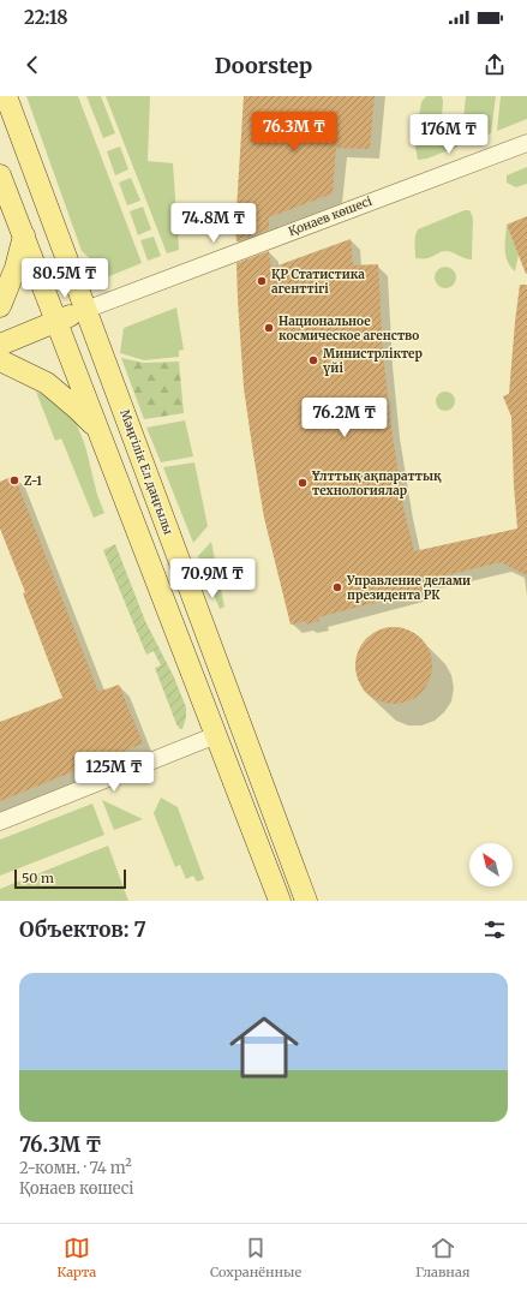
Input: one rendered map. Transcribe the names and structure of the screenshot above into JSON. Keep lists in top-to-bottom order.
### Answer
{
  "streets": {
    "main road": ["Қонаев көшесі", "Мәңгілік Ел даңғылы"]
  },
  "crossings": [
    ["Қонаев көшесі", "Мәңгілік Ел даңғылы"]
  ],
  "places": [
    "ҚР Статистика агенттігі",
    "Национальное космическое агенство",
    "Министрліктер үйі",
    "Z-1",
    "Ұлттық ақпараттық технологиялар",
    "Управление делами президента РК"
  ],
  "scale_bar": "50 m",
  "north": "top left",
  "page": {
    "status": "22:18",
    "header": "Doorstep",
    "price": [
      "76.3M ₸",
      "176M ₸",
      "74.8M ₸",
      "80.5M ₸",
      "76.2M ₸",
      "70.9M ₸",
      "125M ₸"
    ],
    "scale": "50 m",
    "heading": "Объектов: 7",
    "list": [
      {
        "name": "76.3M ₸",
        "note": "2-комн. · 74 m² · Қонаев көшесі"
      }
    ],
    "tabs": ["Карта", "Сохранённые", "Главная"]
  }
}
